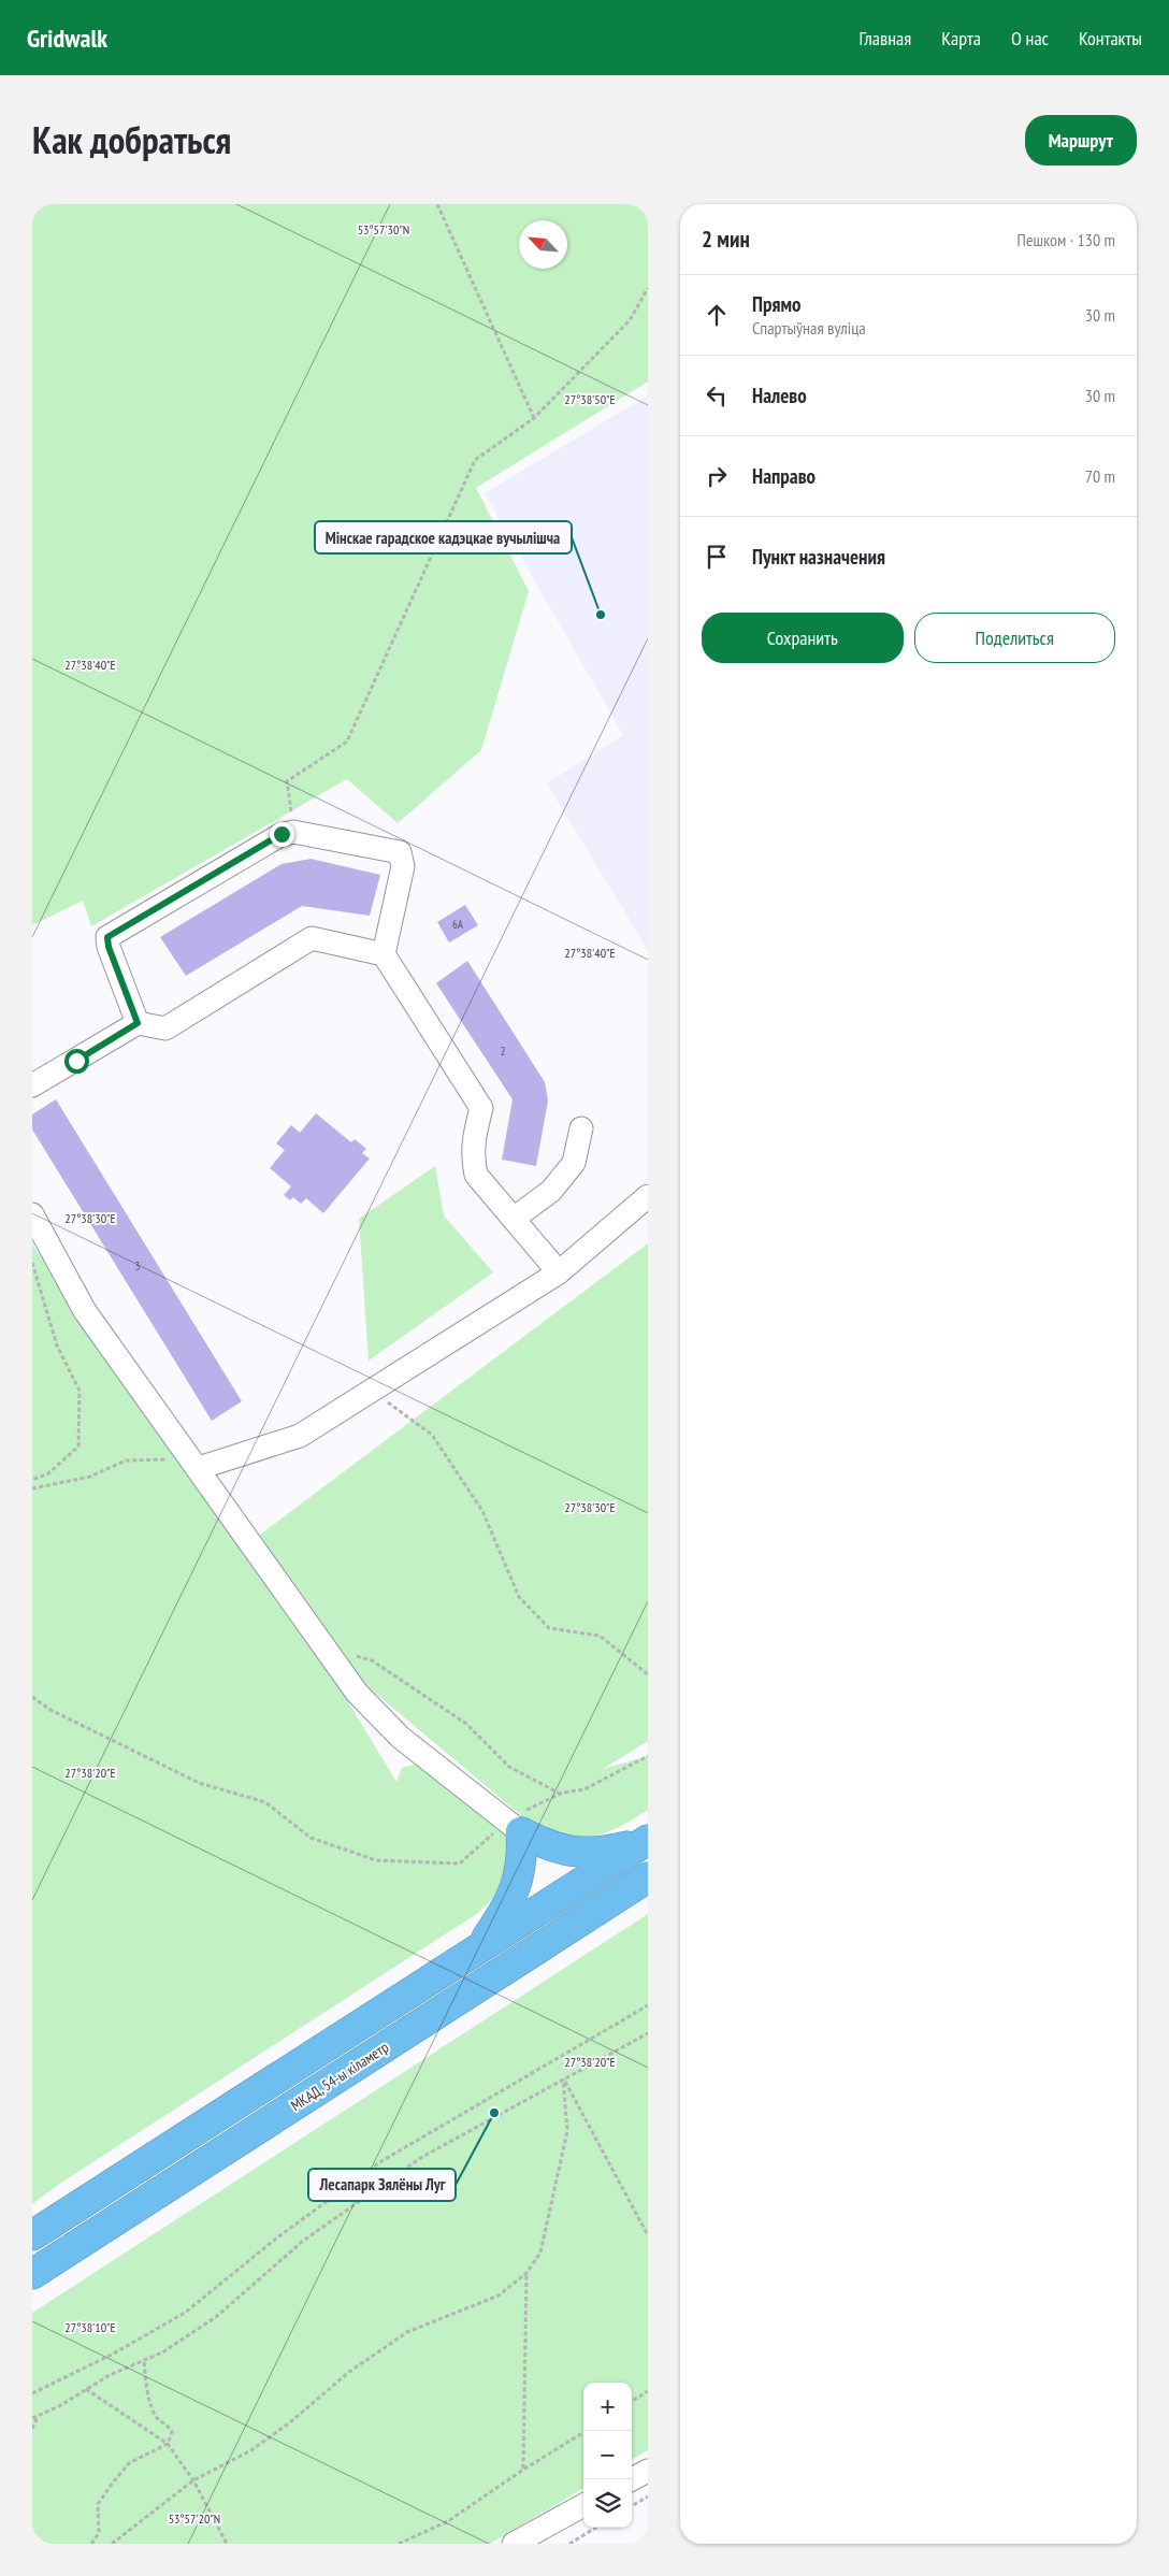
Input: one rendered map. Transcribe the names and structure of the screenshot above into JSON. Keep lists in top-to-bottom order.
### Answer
{
  "streets": {
    "highway": ["МКАД, 54-ы кіламетр"]
  },
  "places": ["Мінскае гарадское кадэцкае вучылішча", "Лесапарк Зялёны Луг"],
  "house_numbers": ["6А", "2", "3"],
  "north": "top left",
  "page": {
    "header": "Gridwalk",
    "nav": [
      "Главная",
      "Карта",
      "О нас",
      "Контакты"
    ],
    "title": "Как добраться",
    "buttons": [
      "Маршрут",
      ["Сохранить", "Поделиться"]
    ],
    "heading": ["2 мин", "Пешком · 130 m"],
    "list": [
      ["Прямо", "Спартыўная вуліца", "30 m"],
      ["Налево", "30 m"],
      ["Направо", "70 m"],
      "Пункт назначения"
    ],
    "map_buttons": ["+", "−"]
  },
  "coordinates": [
    "53°57'30\"N",
    "27°38'50\"E",
    "27°38'40\"E",
    "27°38'30\"E",
    "27°38'20\"E",
    "27°38'10\"E",
    "53°57'20\"N"
  ]
}
